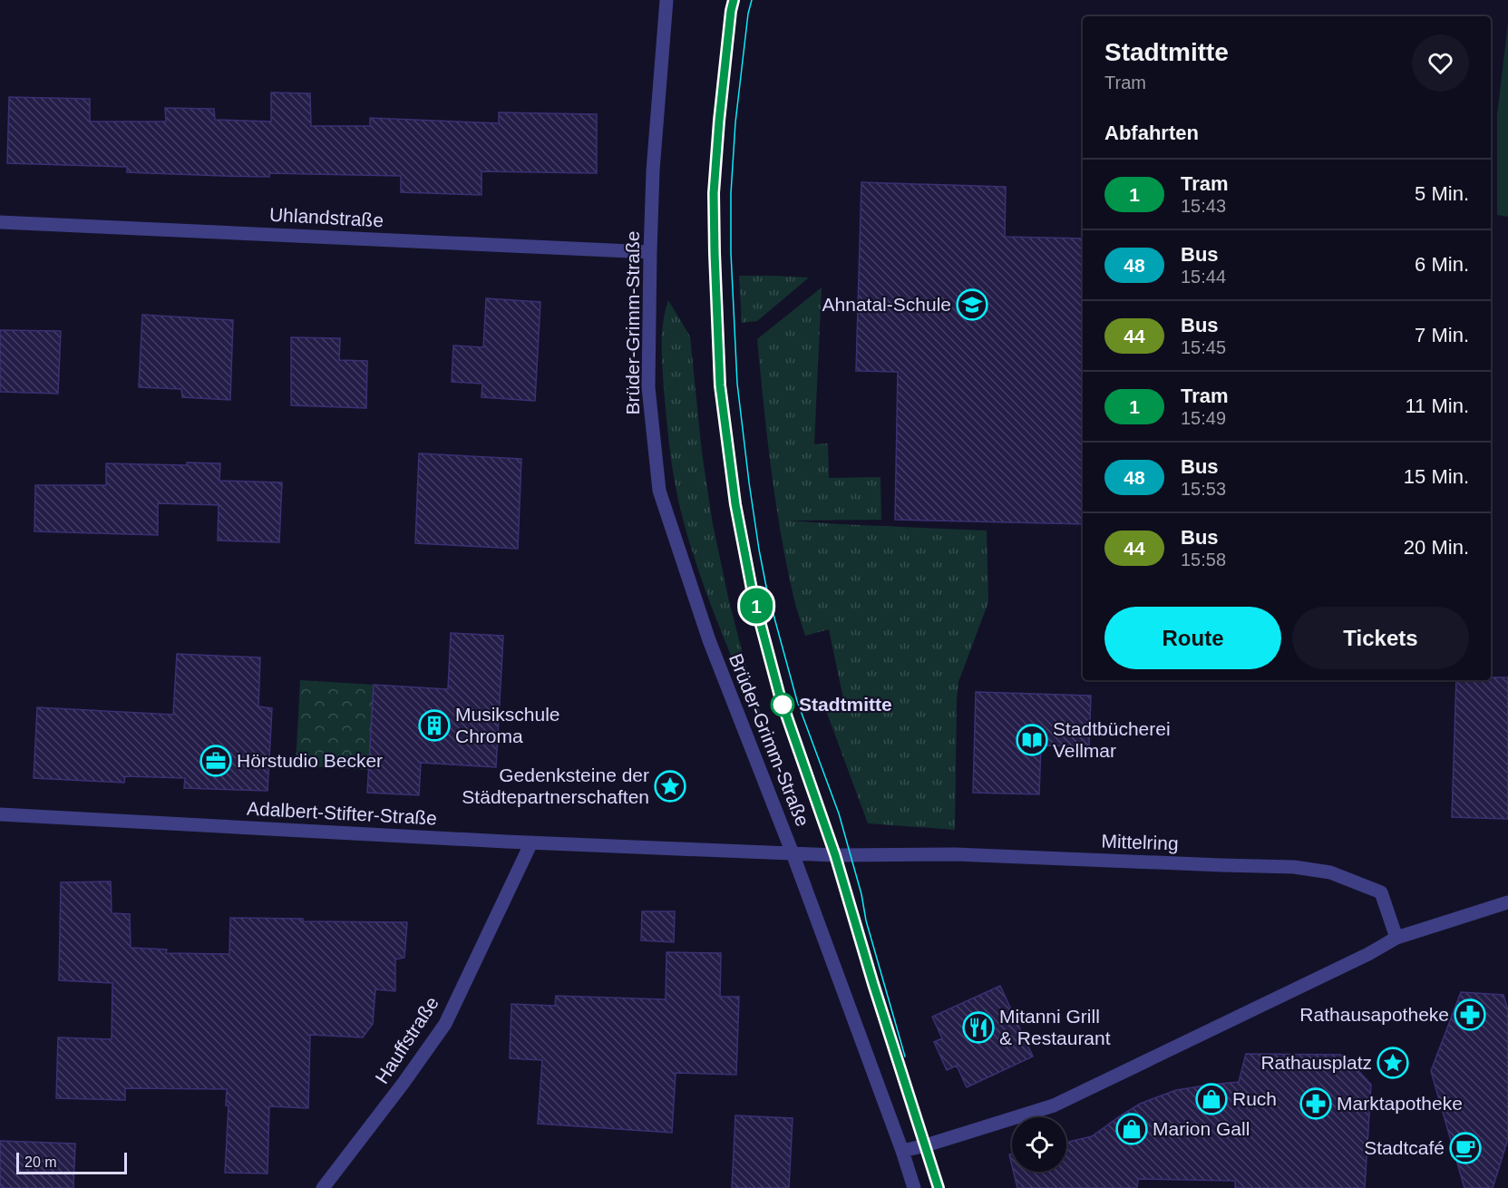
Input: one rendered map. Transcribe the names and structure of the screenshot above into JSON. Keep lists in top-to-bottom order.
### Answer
{
  "streets": {
    "street": [
      "Uhlandstraße",
      "Brüder-Grimm-Straße",
      "Adalbert-Stifter-Straße",
      "Mittelring",
      "Hauffstraße"
    ]
  },
  "crossings": [
    ["Uhlandstraße", "Brüder-Grimm-Straße"],
    ["Brüder-Grimm-Straße", "Adalbert-Stifter-Straße"],
    ["Adalbert-Stifter-Straße", "Mittelring"],
    ["Adalbert-Stifter-Straße", "Hauffstraße"]
  ],
  "places": {
    "school or university": ["Ahnatal-Schule"],
    "other": ["Stadtmitte"],
    "building": ["Musikschule Chroma"],
    "library": ["Stadtbücherei Vellmar"],
    "office": ["Hörstudio Becker"],
    "place": ["Gedenksteine der Städtepartnerschaften", "Rathausplatz"],
    "pharmacy": ["Rathausapotheke", "Marktapotheke"],
    "restaurant": ["Mitanni Grill & Restaurant"],
    "shop": ["Ruch", "Marion Gall"],
    "cafe": ["Stadtcafé"]
  },
  "lines": ["tram line 1"],
  "scale_bar": "20 m",
  "page": {
    "on_map": "1",
    "heading": [
      ["Stadtmitte", "Tram"],
      "Abfahrten"
    ],
    "list": [
      {
        "mark": "1",
        "name": "Tram",
        "note": "15:43",
        "value": "5 Min."
      },
      {
        "mark": "48",
        "name": "Bus",
        "note": "15:44",
        "value": "6 Min."
      },
      {
        "mark": "44",
        "name": "Bus",
        "note": "15:45",
        "value": "7 Min."
      },
      {
        "mark": "1",
        "name": "Tram",
        "note": "15:49",
        "value": "11 Min."
      },
      {
        "mark": "48",
        "name": "Bus",
        "note": "15:53",
        "value": "15 Min."
      },
      {
        "mark": "44",
        "name": "Bus",
        "note": "15:58",
        "value": "20 Min."
      }
    ],
    "buttons": ["Route", "Tickets"],
    "scale": "20 m"
  }
}
